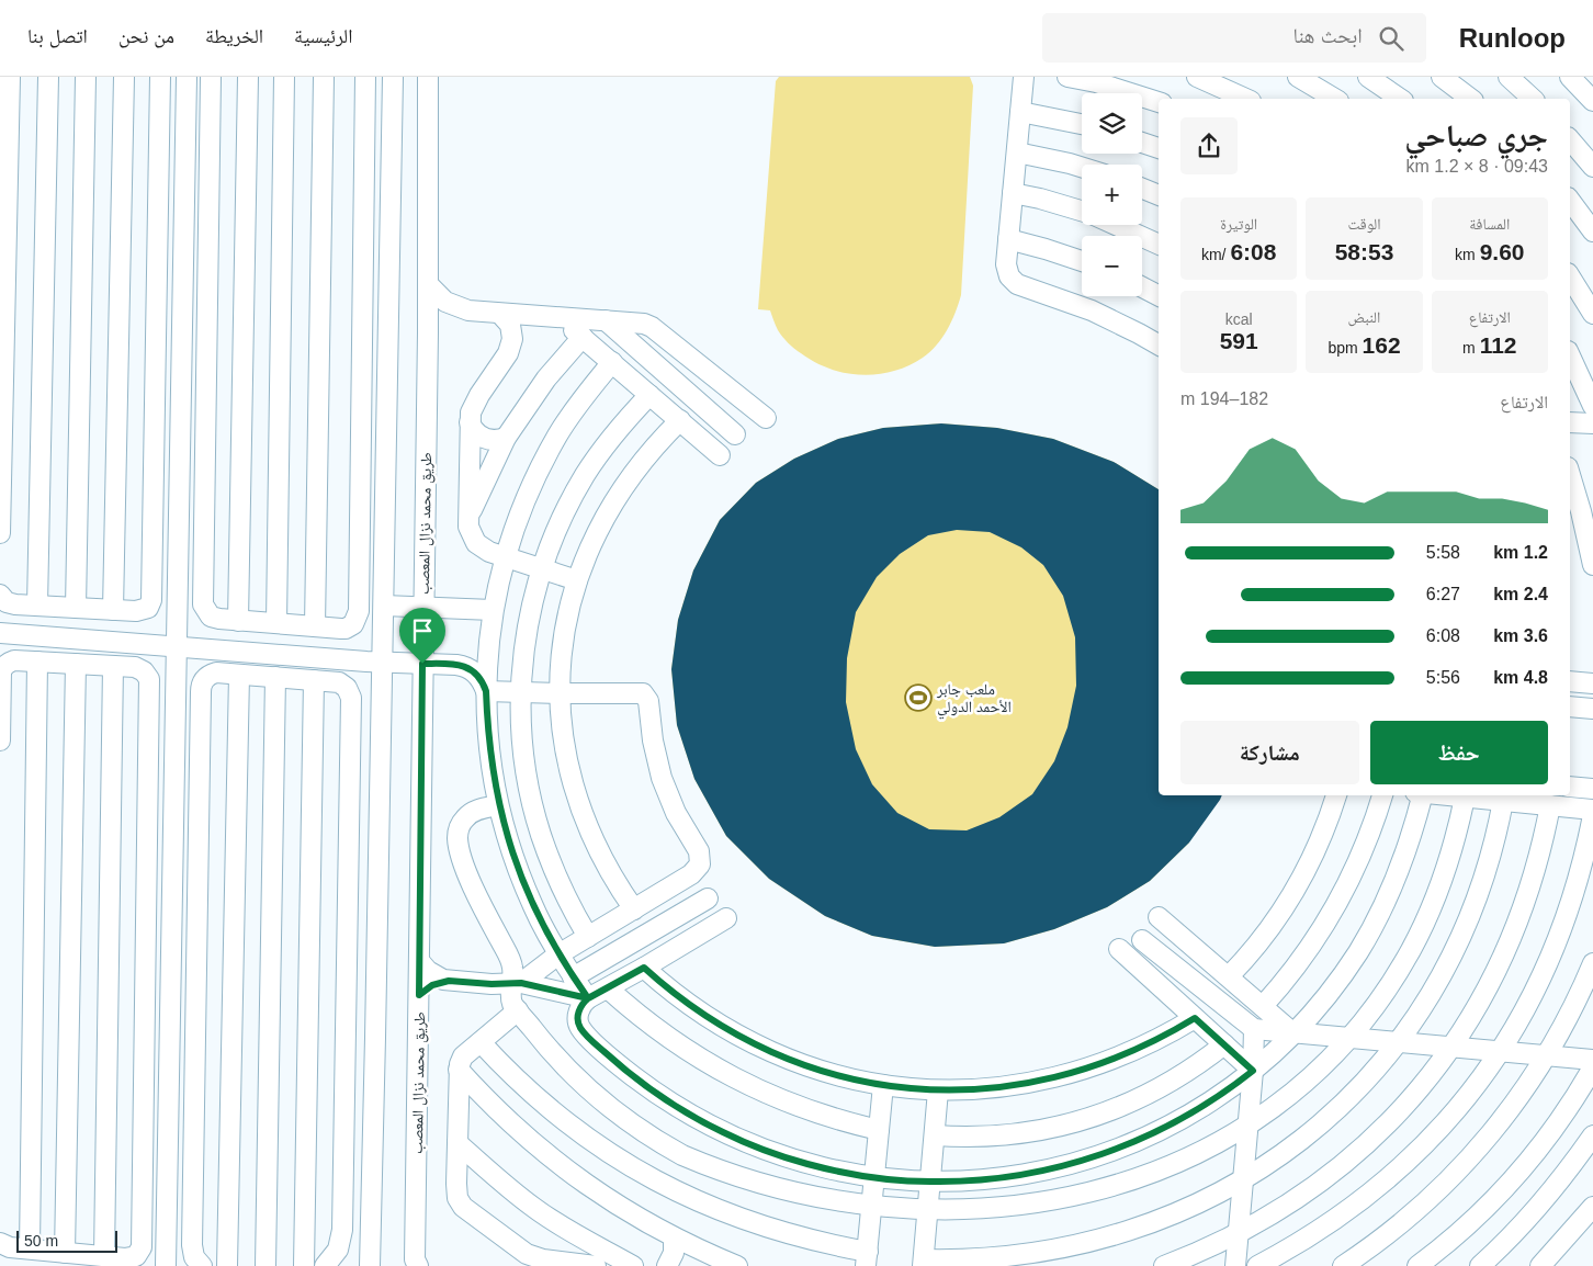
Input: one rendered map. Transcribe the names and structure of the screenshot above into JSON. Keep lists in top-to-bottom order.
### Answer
{
  "streets": {
    "street": ["طريق محمد نزال المعصب"]
  },
  "places": {
    "sports": ["ملعب جابر الأحمد الدولي"]
  },
  "scale_bar": "50 m",
  "page": {
    "header": "Runloop",
    "search": "ابحث هنا",
    "nav": [
      "الرئيسية",
      "الخريطة",
      "من نحن",
      "اتصل بنا"
    ],
    "map_buttons": ["+", "−"],
    "heading": ["جري صباحي", "09:43 · 8 × 1.2 km"],
    "stats": [
      ["المسافة", "9.60 km"],
      ["الوقت", "58:53"],
      ["الوتيرة", "6:08 /km"],
      ["الارتفاع", "112 m"],
      ["النبض", "162 bpm"],
      ["kcal", "591"]
    ],
    "chart": ["الارتفاع", "182–194 m"],
    "list": [
      {
        "name": "1.2 km",
        "note": "5:58"
      },
      {
        "name": "2.4 km",
        "note": "6:27"
      },
      {
        "name": "3.6 km",
        "note": "6:08"
      },
      {
        "name": "4.8 km",
        "note": "5:56"
      }
    ],
    "buttons": ["حفظ", "مشاركة"],
    "scale": "50 m"
  }
}
